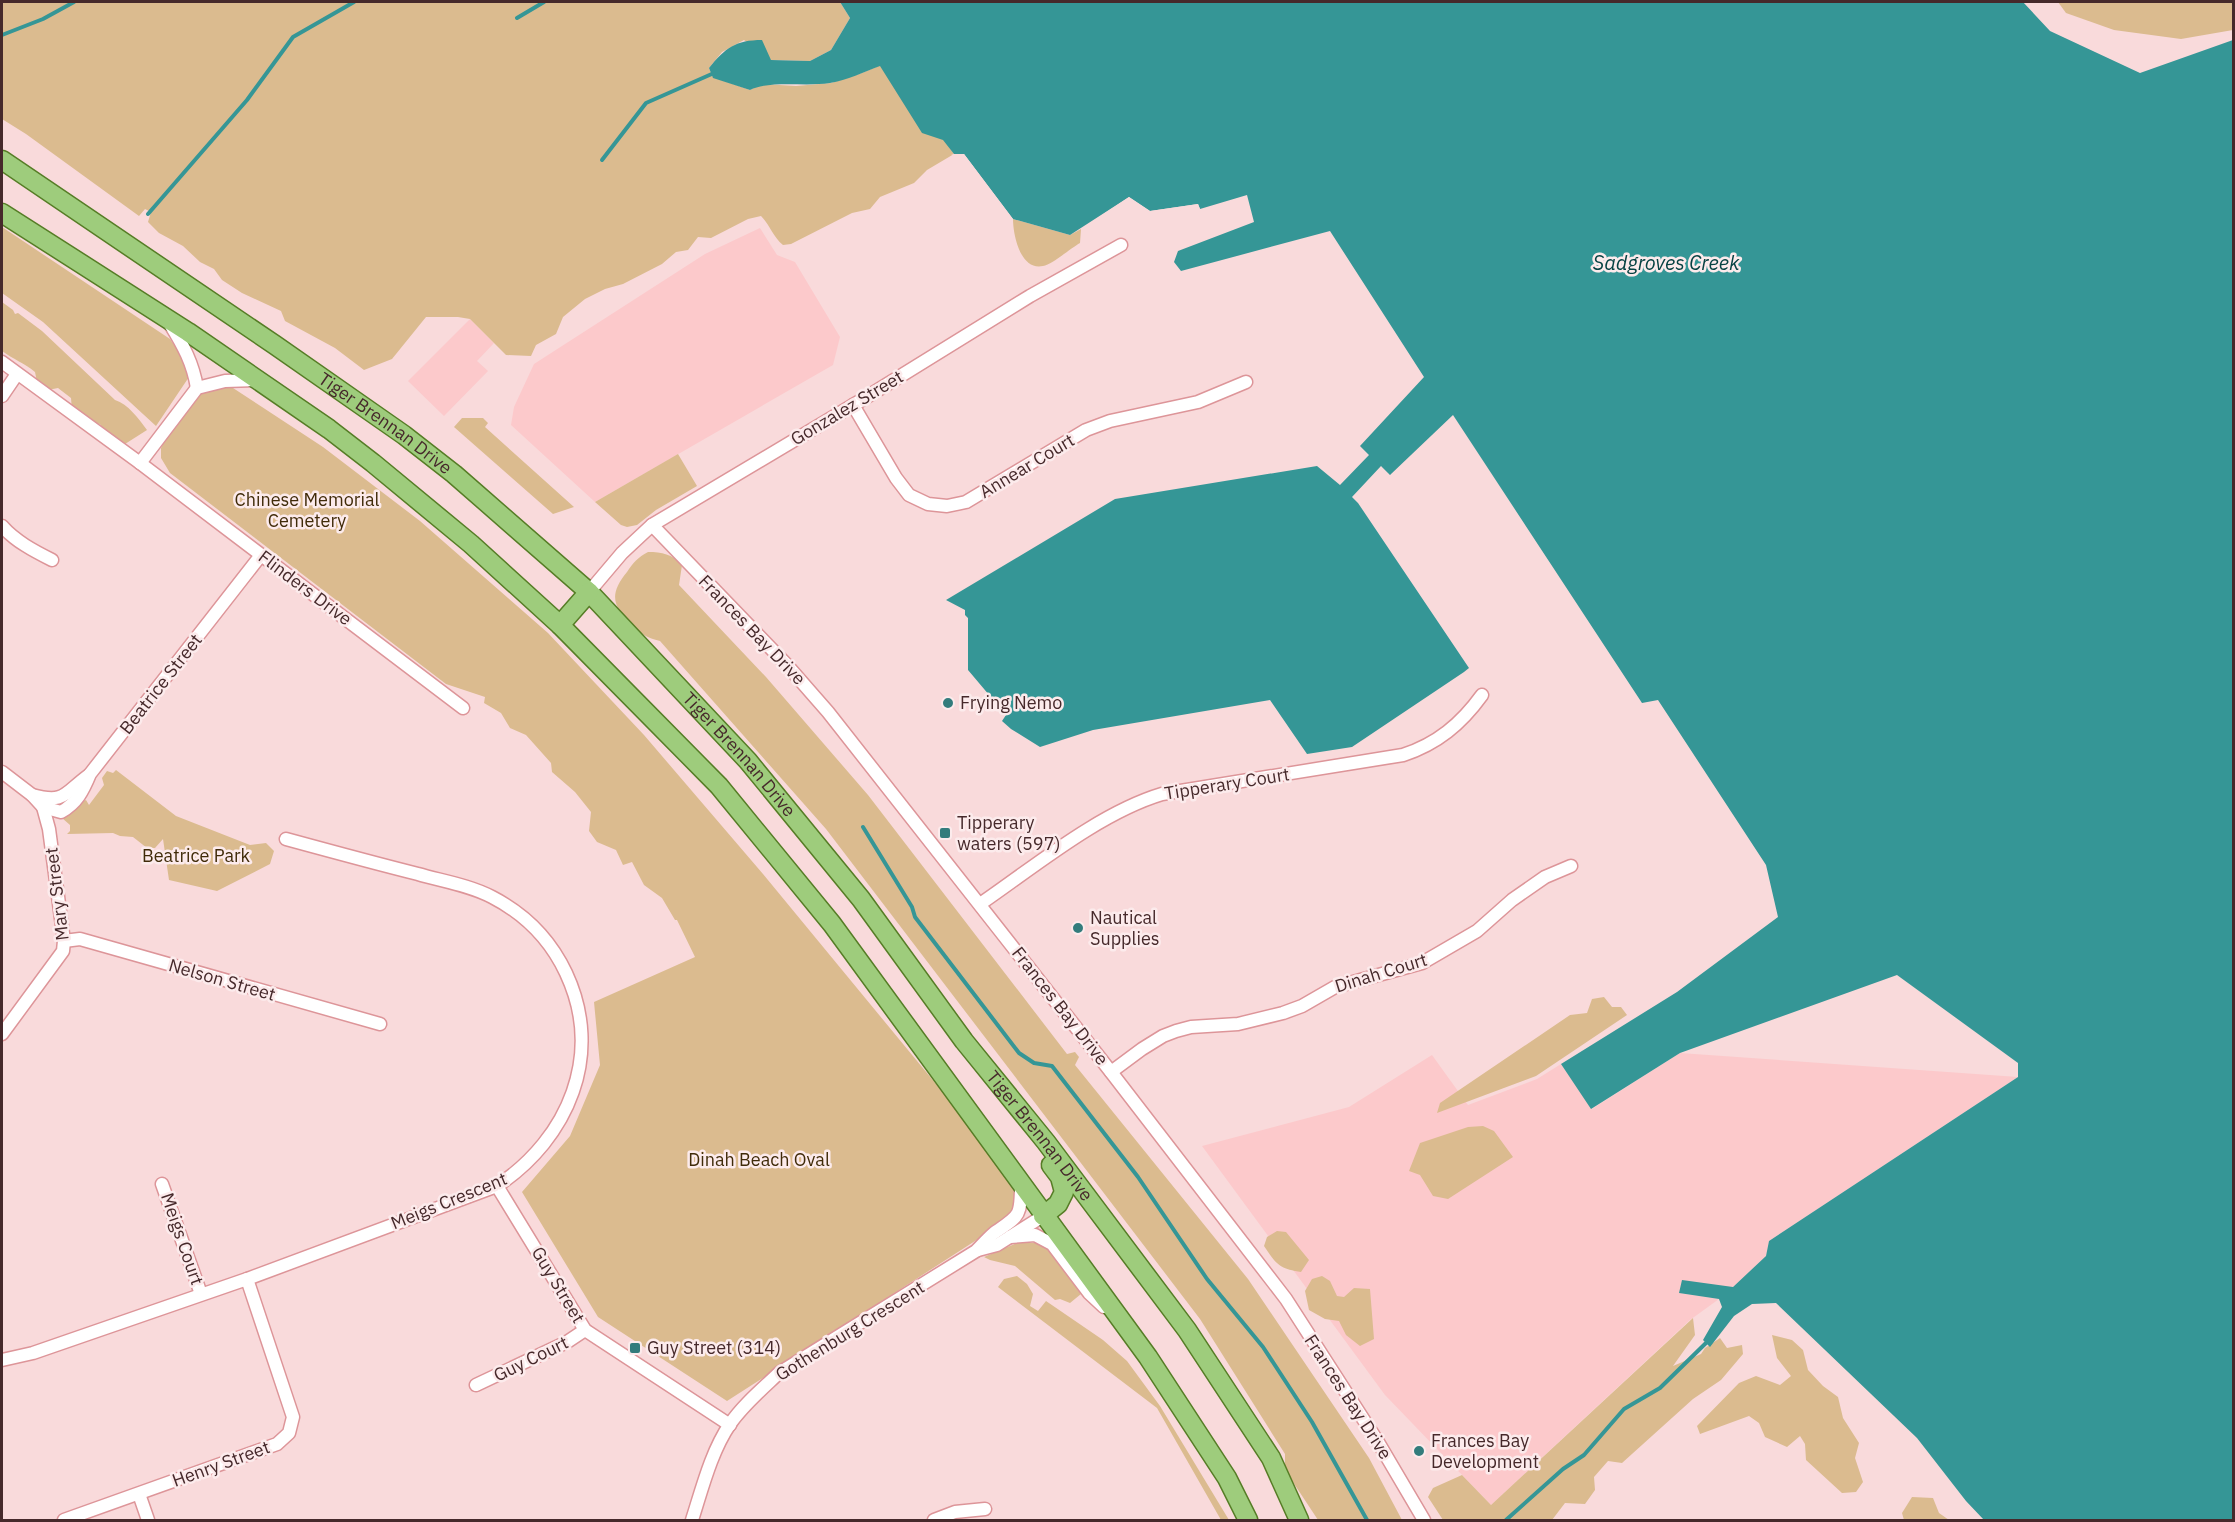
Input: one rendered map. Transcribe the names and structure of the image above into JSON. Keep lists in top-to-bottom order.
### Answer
{
  "streets": {
    "main road": ["Tiger Brennan Drive"],
    "street": [
      "Gonzalez Street",
      "Annear Court",
      "Flinders Drive",
      "Frances Bay Drive",
      "Beatrice Street",
      "Tipperary Court",
      "Mary Street",
      "Dinah Court",
      "Nelson Street",
      "Meigs Crescent",
      "Meigs Court",
      "Guy Street",
      "Gothenburg Crescent",
      "Guy Court",
      "Henry Street"
    ]
  },
  "crossings": [
    ["Gonzalez Street", "Tiger Brennan Drive"],
    ["Gonzalez Street", "Annear Court"],
    ["Gonzalez Street", "Frances Bay Drive"],
    ["Tiger Brennan Drive", "Gothenburg Crescent"],
    ["Flinders Drive", "Beatrice Street"],
    ["Frances Bay Drive", "Tipperary Court"],
    ["Frances Bay Drive", "Dinah Court"],
    ["Beatrice Street", "Mary Street"],
    ["Mary Street", "Nelson Street"],
    ["Meigs Crescent", "Meigs Court"],
    ["Meigs Crescent", "Guy Street"],
    ["Meigs Crescent", "Henry Street"],
    ["Guy Street", "Gothenburg Crescent"],
    ["Guy Street", "Guy Court"]
  ],
  "water": ["Sadgroves Creek"],
  "parks": ["Chinese Memorial Cemetery", "Beatrice Park", "Dinah Beach Oval"],
  "places": {
    "other": ["Frying Nemo", "Nautical Supplies", "Frances Bay Development"],
    "transit": ["Tipperary waters (597)", "Guy Street (314)"]
  }
}
